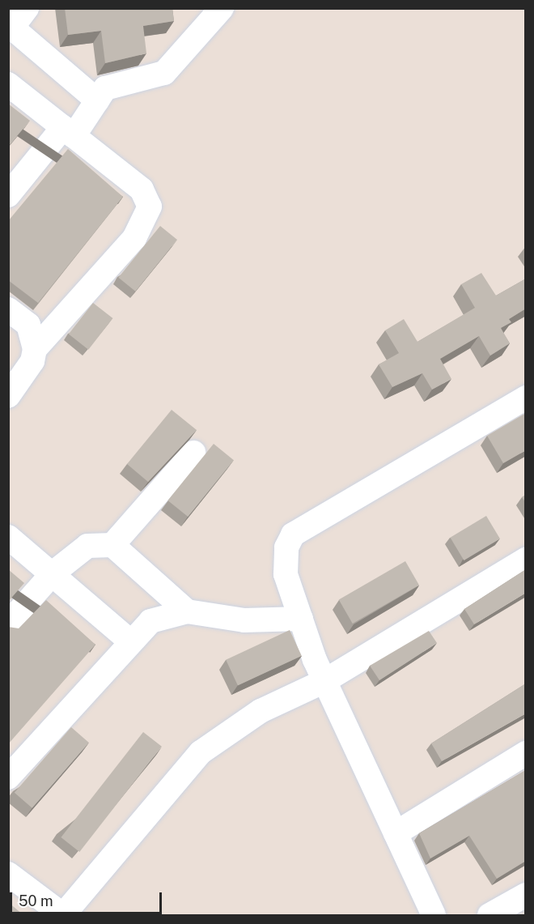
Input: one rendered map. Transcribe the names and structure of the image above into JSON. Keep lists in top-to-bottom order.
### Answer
{
  "scale_bar": "50 m"
}
